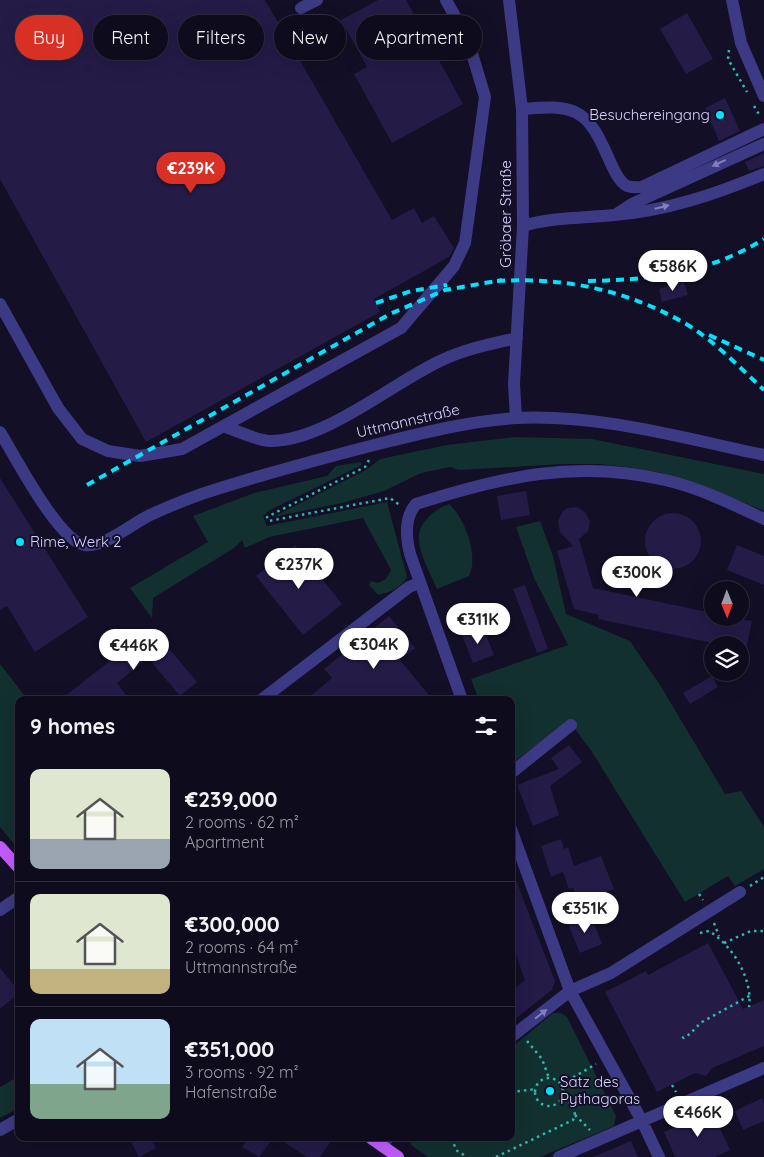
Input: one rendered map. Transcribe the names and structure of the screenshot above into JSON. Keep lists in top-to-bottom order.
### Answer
{
  "streets": {
    "street": ["Gröbaer Straße", "Uttmannstraße"]
  },
  "crossings": [
    ["Gröbaer Straße", "Uttmannstraße"]
  ],
  "places": ["Besuchereingang", "Rime, Werk 2", "Satz des Pythagoras"],
  "north": "bottom",
  "page": {
    "chip": [
      "Buy",
      "Rent",
      "Filters",
      "New",
      "Apartment"
    ],
    "price": [
      "€239K",
      "€586K",
      "€237K",
      "€300K",
      "€311K",
      "€304K",
      "€446K",
      "€351K",
      "€466K"
    ],
    "heading": "9 homes",
    "list": [
      {
        "name": "€239,000",
        "note": "2 rooms · 62 m² · Apartment"
      },
      {
        "name": "€300,000",
        "note": "2 rooms · 64 m² · Uttmannstraße"
      },
      {
        "name": "€351,000",
        "note": "3 rooms · 92 m² · Hafenstraße"
      }
    ]
  }
}
